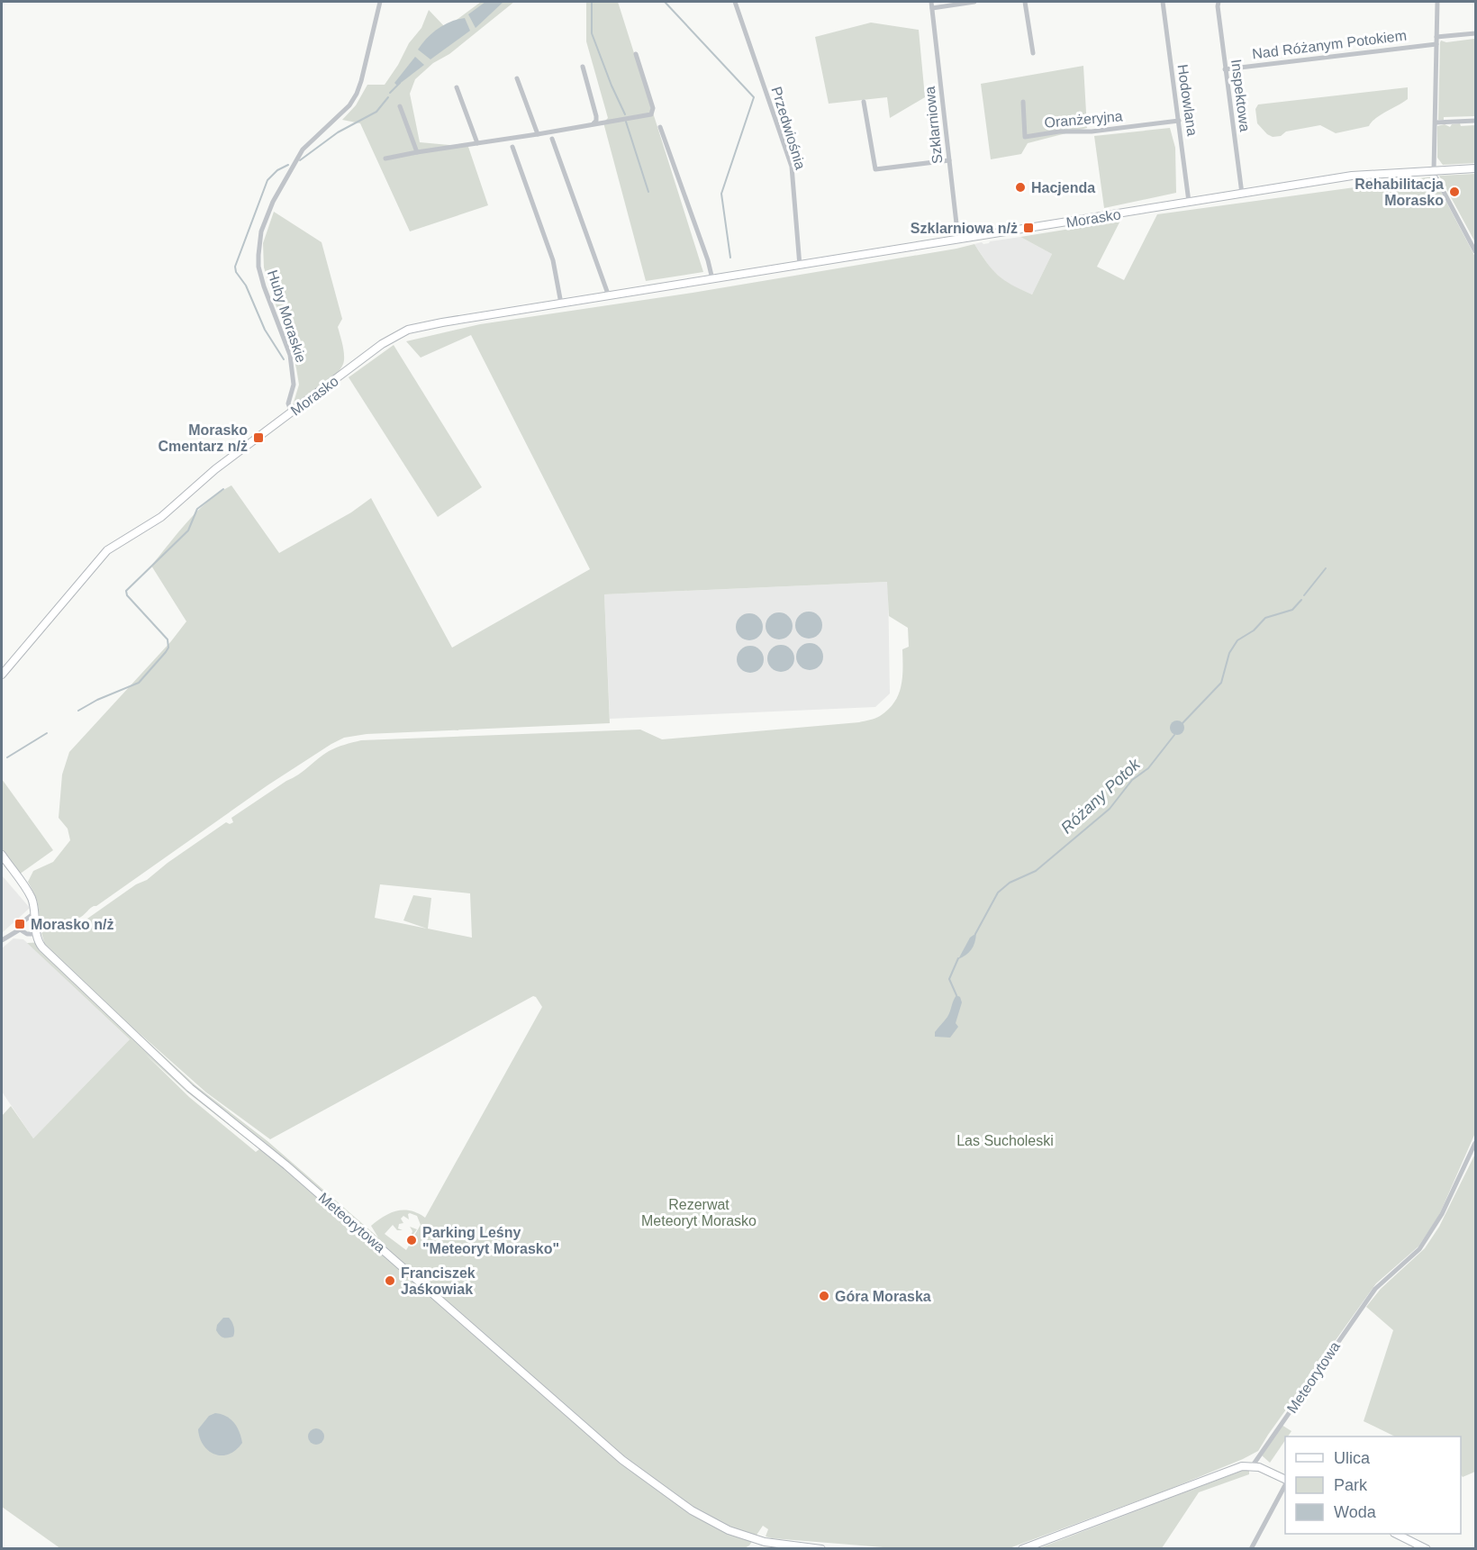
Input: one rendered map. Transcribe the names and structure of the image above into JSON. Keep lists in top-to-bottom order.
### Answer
{
  "streets": {
    "street": [
      "Nad Różanym Potokiem",
      "Inspektowa",
      "Hodowlana",
      "Oranżeryjna",
      "Szklarniowa",
      "Przedwiośnia",
      "Morasko",
      "Huby Moraskie",
      "Meteorytowa"
    ]
  },
  "crossings": [
    ["Nad Różanym Potokiem", "Inspektowa"],
    ["Inspektowa", "Morasko"],
    ["Hodowlana", "Oranżeryjna"],
    ["Hodowlana", "Morasko"],
    ["Szklarniowa", "Morasko"],
    ["Przedwiośnia", "Morasko"],
    ["Morasko", "Huby Moraskie"]
  ],
  "water": ["Różany Potok"],
  "parks": ["Las Sucholeski", "Rezerwat Meteoryt Morasko"],
  "places": {
    "other": [
      "Hacjenda",
      "Rehabilitacja Morasko",
      "Parking Leśny \"Meteoryt Morasko\"",
      "Franciszek Jaśkowiak",
      "Góra Moraska"
    ],
    "transit": ["Szklarniowa n/ż", "Morasko Cmentarz n/ż", "Morasko n/ż"]
  },
  "legend": ["Ulica", "Park", "Woda"]
}
